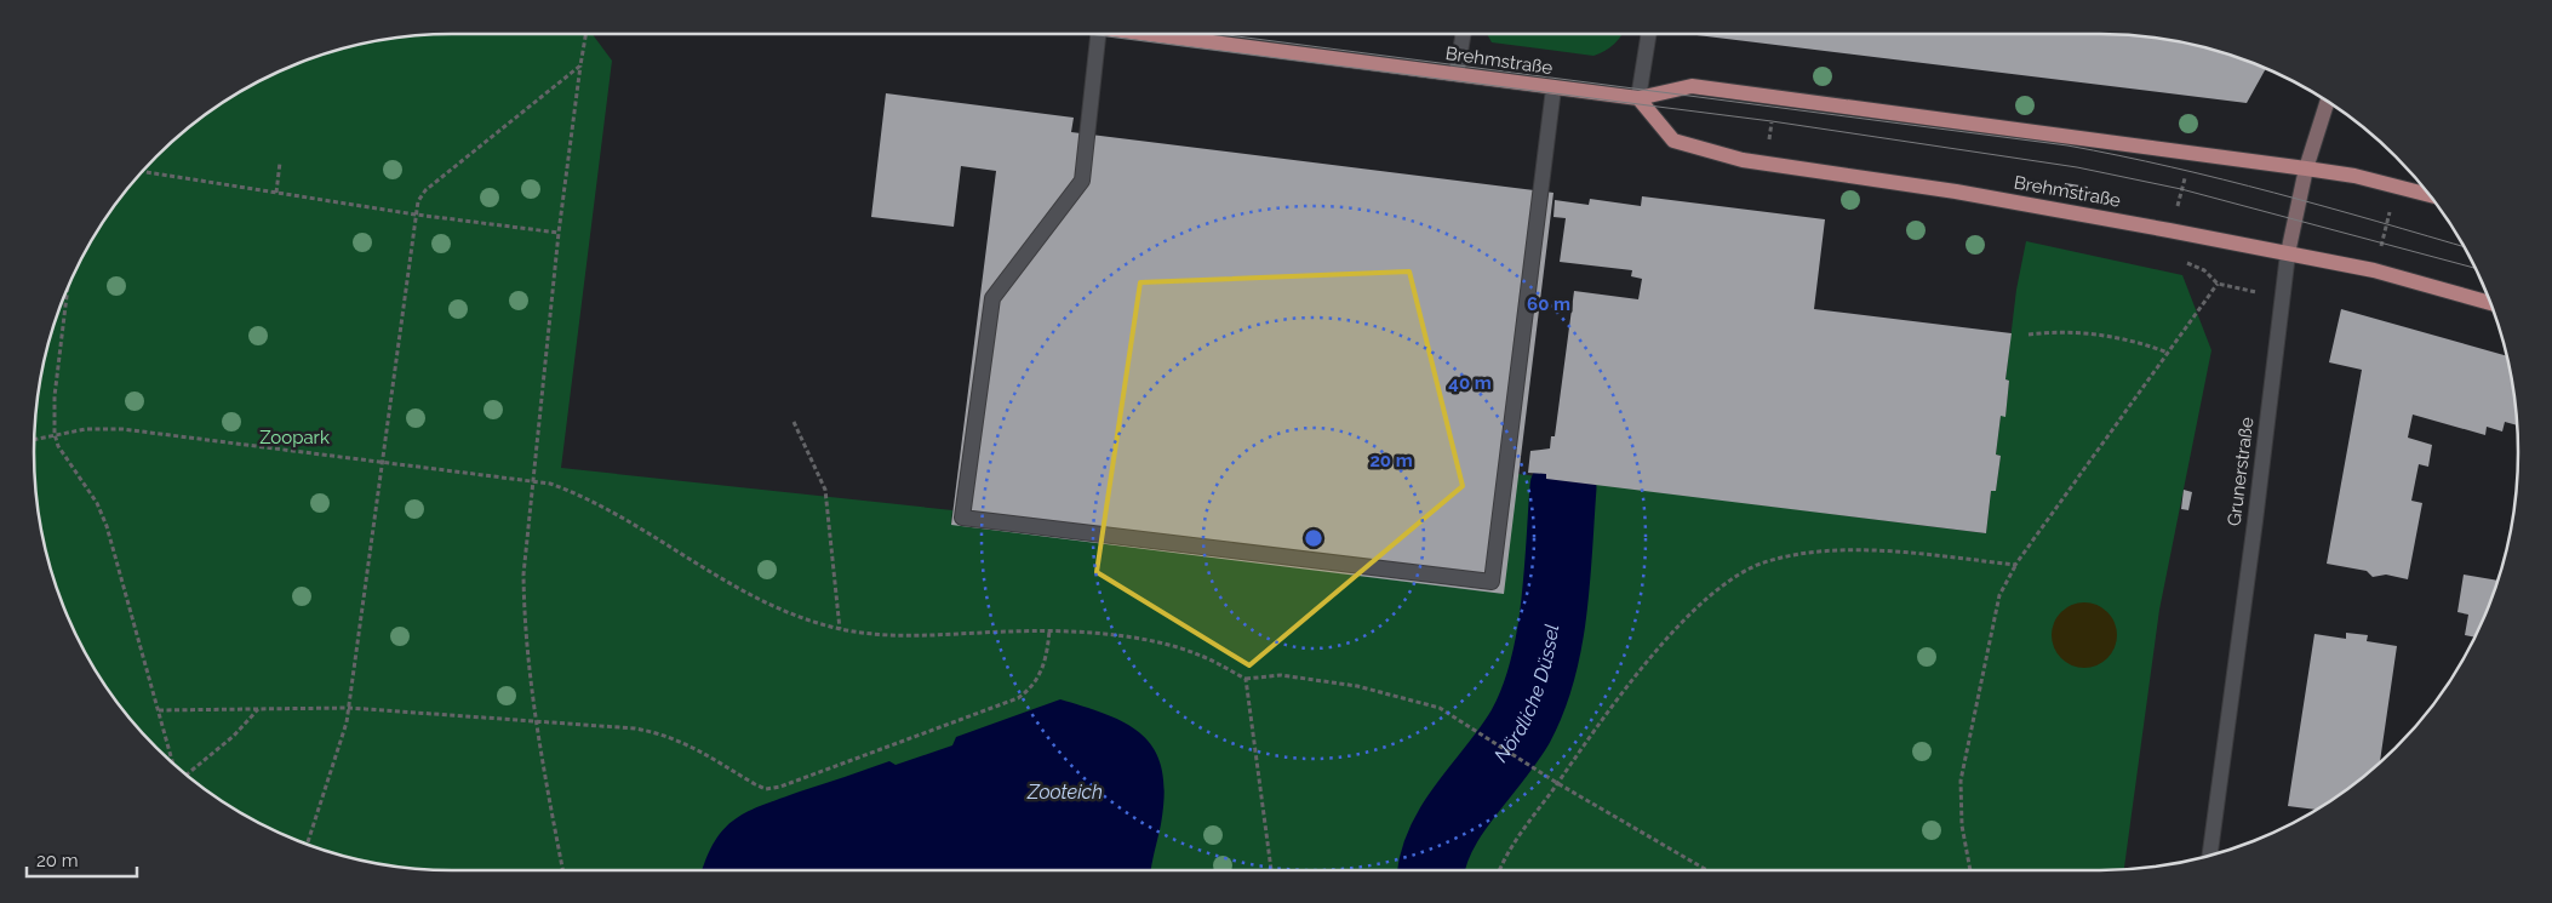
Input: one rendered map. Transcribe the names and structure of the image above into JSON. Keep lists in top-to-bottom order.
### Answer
{
  "streets": {
    "main road": ["Brehmstraße", "Grunerstraße"]
  },
  "crossings": [
    ["Brehmstraße", "Grunerstraße"]
  ],
  "water": ["Nördliche Düssel", "Zooteich"],
  "parks": ["Zoopark"],
  "scale_bar": "20 m",
  "rings": ["60 m", "40 m", "20 m"]
}
